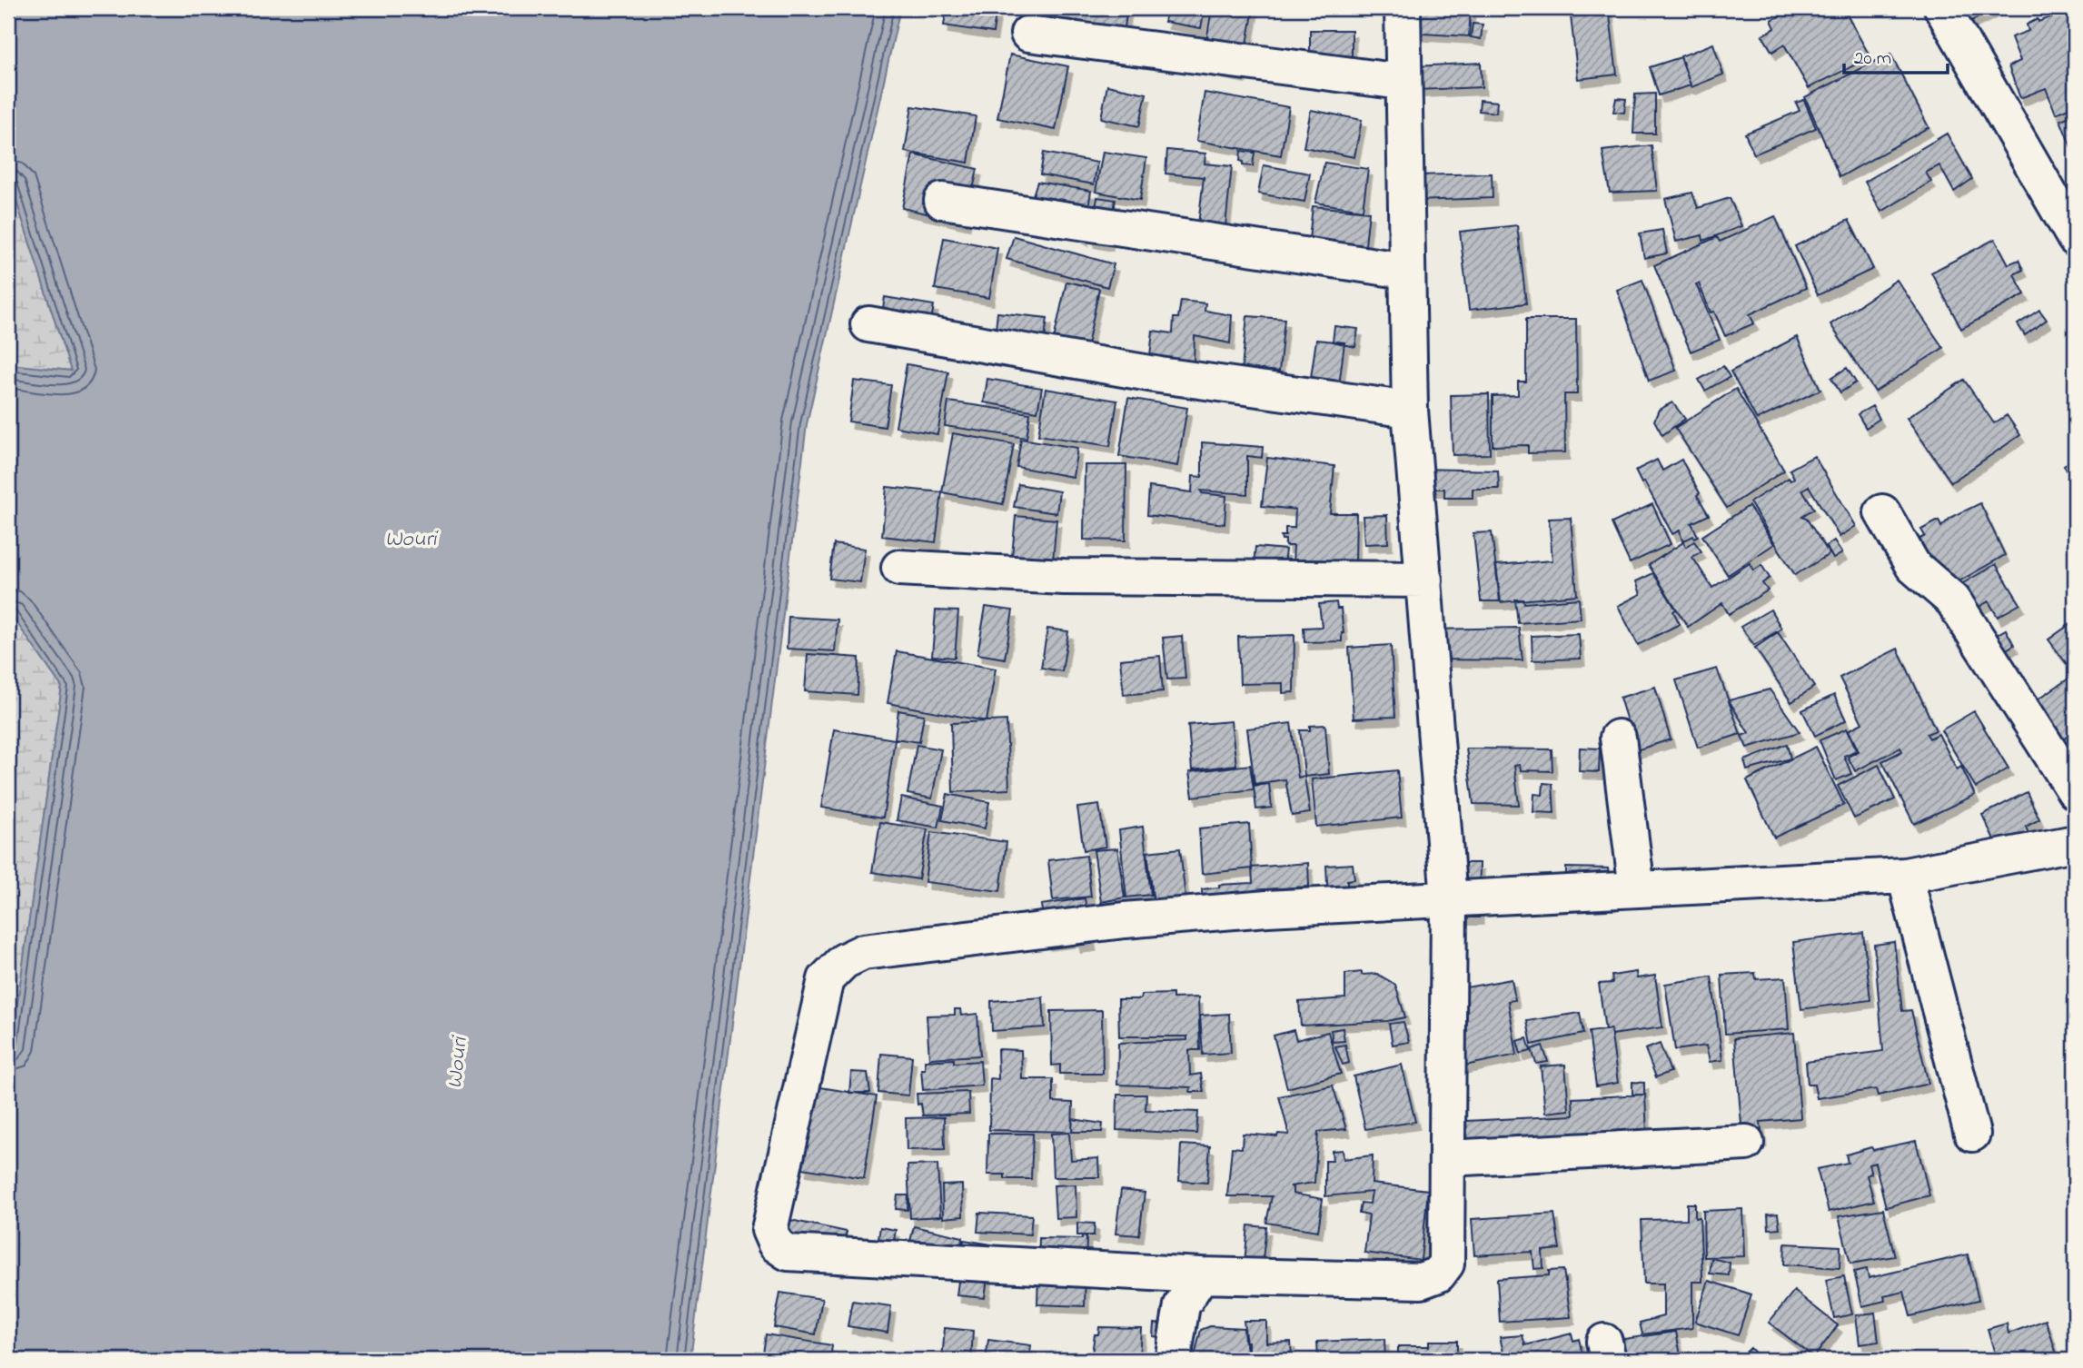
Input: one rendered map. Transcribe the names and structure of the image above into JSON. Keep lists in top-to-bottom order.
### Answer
{
  "water": ["Wouri"],
  "scale_bar": "20 m"
}
